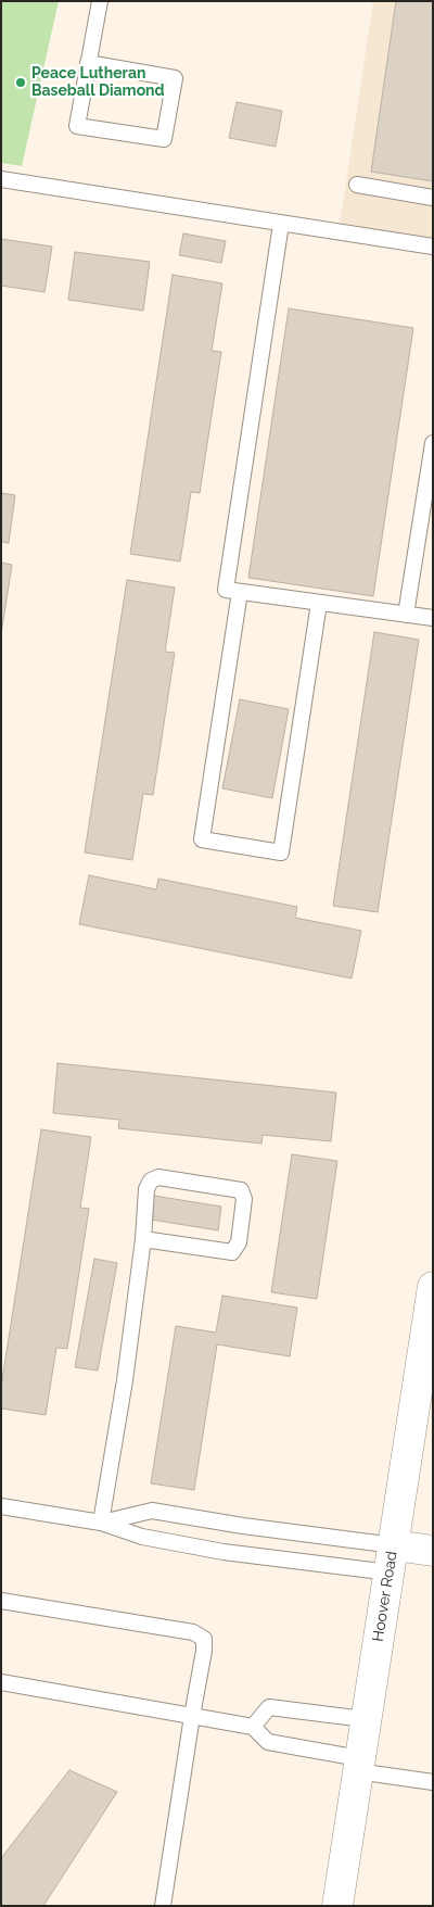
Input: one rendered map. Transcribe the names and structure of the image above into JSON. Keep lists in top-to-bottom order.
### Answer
{
  "streets": {
    "main road": ["Hoover Road"]
  },
  "places": ["Peace Lutheran Baseball Diamond"]
}
